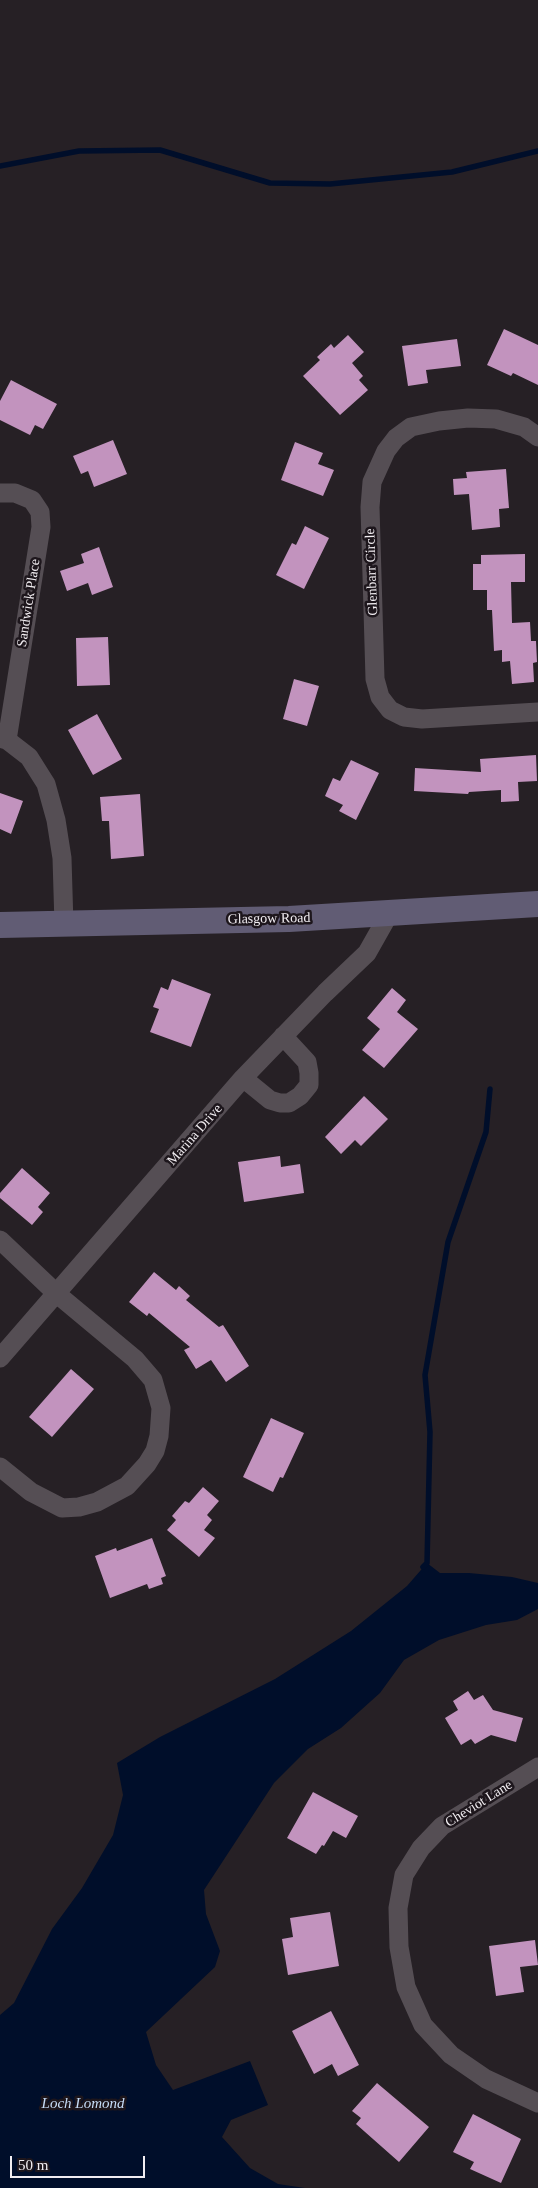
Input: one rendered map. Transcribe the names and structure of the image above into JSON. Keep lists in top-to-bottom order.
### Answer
{
  "streets": {
    "street": [
      "Glenbarr Circle",
      "Sandwick Place",
      "Glasgow Road",
      "Marina Drive",
      "Cheviot Lane"
    ]
  },
  "crossings": [
    ["Glasgow Road", "Marina Drive"]
  ],
  "water": ["Loch Lomond"],
  "scale_bar": "50 m"
}
